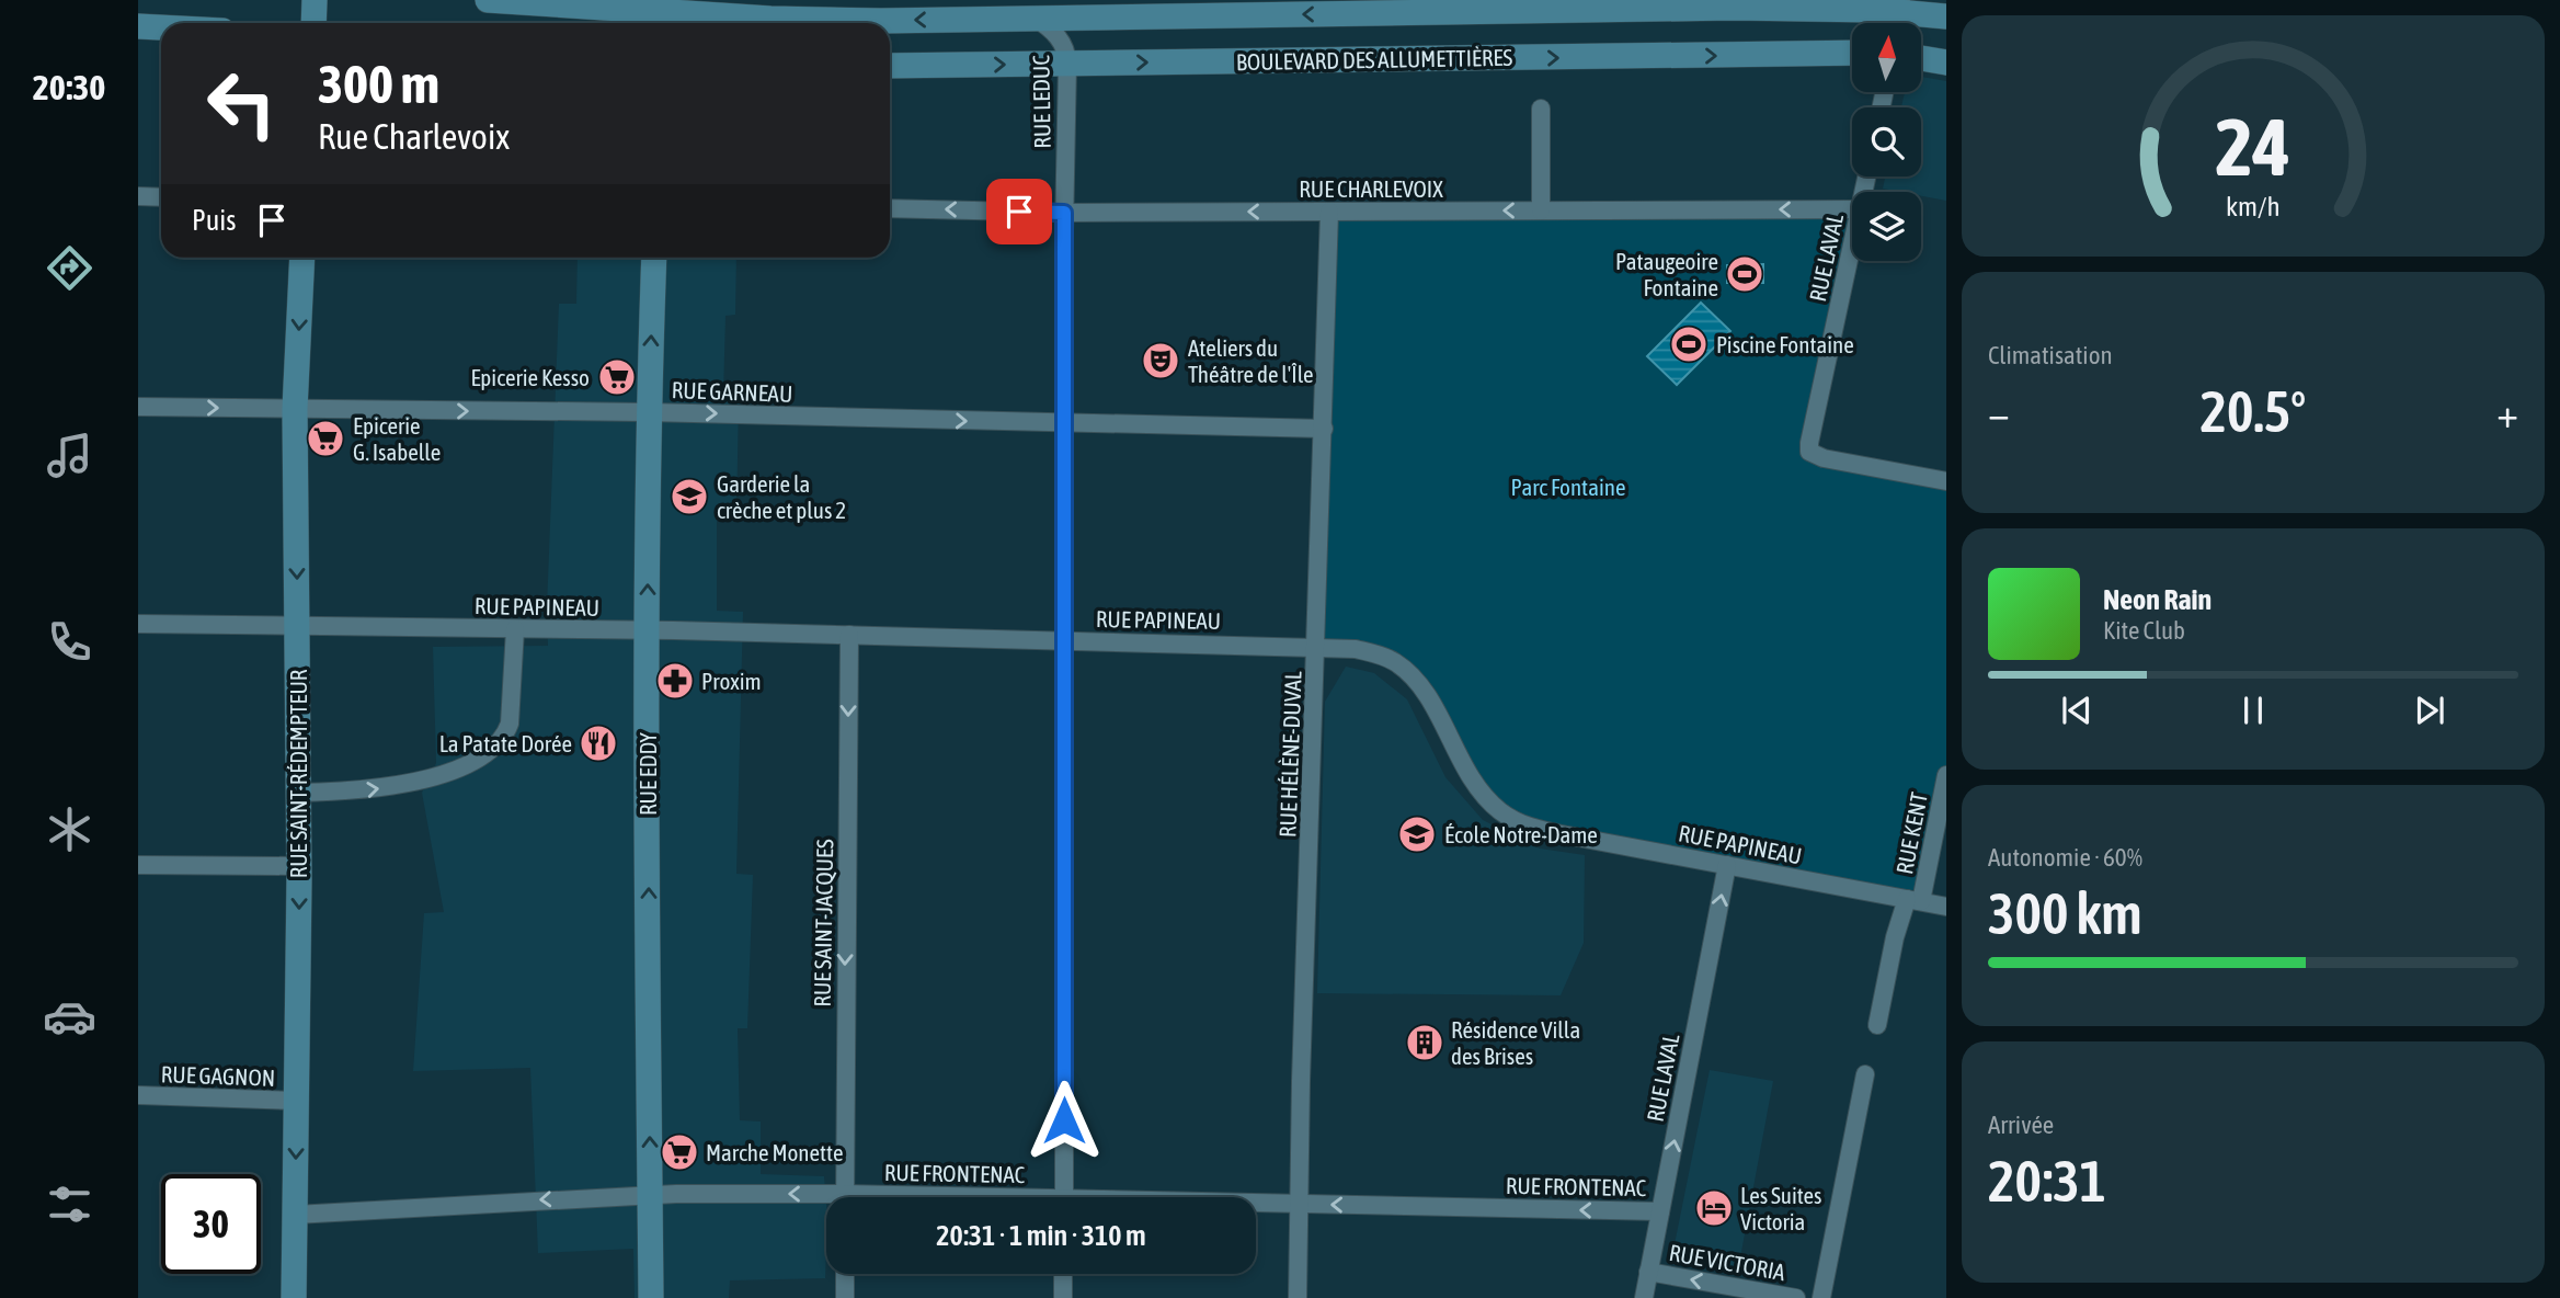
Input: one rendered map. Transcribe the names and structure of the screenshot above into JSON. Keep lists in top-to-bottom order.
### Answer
{
  "streets": {
    "main road": ["BOULEVARD DES ALLUMETTIÈRES", "RUE SAINT-RÉDEMPTEUR", "RUE EDDY"],
    "street": [
      "RUE LEDUC",
      "RUE CHARLEVOIX",
      "RUE LAVAL",
      "RUE GARNEAU",
      "RUE PAPINEAU",
      "RUE HÉLÈNE-DUVAL",
      "RUE KENT",
      "RUE SAINT-JACQUES",
      "RUE GAGNON",
      "RUE FRONTENAC",
      "RUE VICTORIA"
    ]
  },
  "crossings": [
    ["BOULEVARD DES ALLUMETTIÈRES", "RUE LEDUC"],
    ["RUE LEDUC", "RUE CHARLEVOIX"],
    ["RUE LEDUC", "RUE GARNEAU"],
    ["RUE LEDUC", "RUE PAPINEAU"],
    ["RUE CHARLEVOIX", "RUE HÉLÈNE-DUVAL"],
    ["RUE LAVAL", "RUE PAPINEAU"],
    ["RUE LAVAL", "RUE FRONTENAC"],
    ["RUE LAVAL", "RUE VICTORIA"],
    ["RUE GARNEAU", "RUE HÉLÈNE-DUVAL"],
    ["RUE GARNEAU", "RUE SAINT-RÉDEMPTEUR"],
    ["RUE GARNEAU", "RUE EDDY"],
    ["RUE PAPINEAU", "RUE HÉLÈNE-DUVAL"],
    ["RUE PAPINEAU", "RUE SAINT-RÉDEMPTEUR"],
    ["RUE PAPINEAU", "RUE EDDY"],
    ["RUE PAPINEAU", "RUE KENT"],
    ["RUE PAPINEAU", "RUE SAINT-JACQUES"],
    ["RUE HÉLÈNE-DUVAL", "RUE FRONTENAC"],
    ["RUE SAINT-RÉDEMPTEUR", "RUE GAGNON"],
    ["RUE SAINT-RÉDEMPTEUR", "RUE FRONTENAC"],
    ["RUE EDDY", "RUE FRONTENAC"]
  ],
  "one_way": [
    "RUE CHARLEVOIX",
    "RUE LAVAL",
    "RUE GARNEAU",
    "RUE SAINT-RÉDEMPTEUR",
    "RUE EDDY",
    "RUE SAINT-JACQUES",
    "RUE FRONTENAC",
    "RUE VICTORIA"
  ],
  "parks": ["Parc Fontaine"],
  "places": {
    "sports": ["Pataugeoire Fontaine", "Piscine Fontaine"],
    "theatre": ["Ateliers du Théâtre de l'Île"],
    "supermarket": ["Epicerie Kesso", "Epicerie G. Isabelle", "Marche Monette"],
    "school or university": ["Garderie la crèche et plus 2", "École Notre-Dame"],
    "pharmacy": ["Proxim"],
    "restaurant": ["La Patate Dorée"],
    "building": ["Résidence Villa des Brises"],
    "hotel": ["Les Suites Victoria"]
  },
  "north": "top",
  "page": {
    "tabs": "20:30",
    "turn": ["300 m", "Rue Charlevoix"],
    "then": "Puis",
    "tile": [
      "Climatisation",
      ["Autonomie · 60%", "300 km"],
      ["Arrivée", "20:31"]
    ],
    "heat": ["−", "20.5°", "+"],
    "song": ["Neon Rain", "Kite Club"],
    "limit": "30",
    "trip": "20:31 · 1 min · 310 m",
    "gauge": ["24", "km/h"]
  }
}
